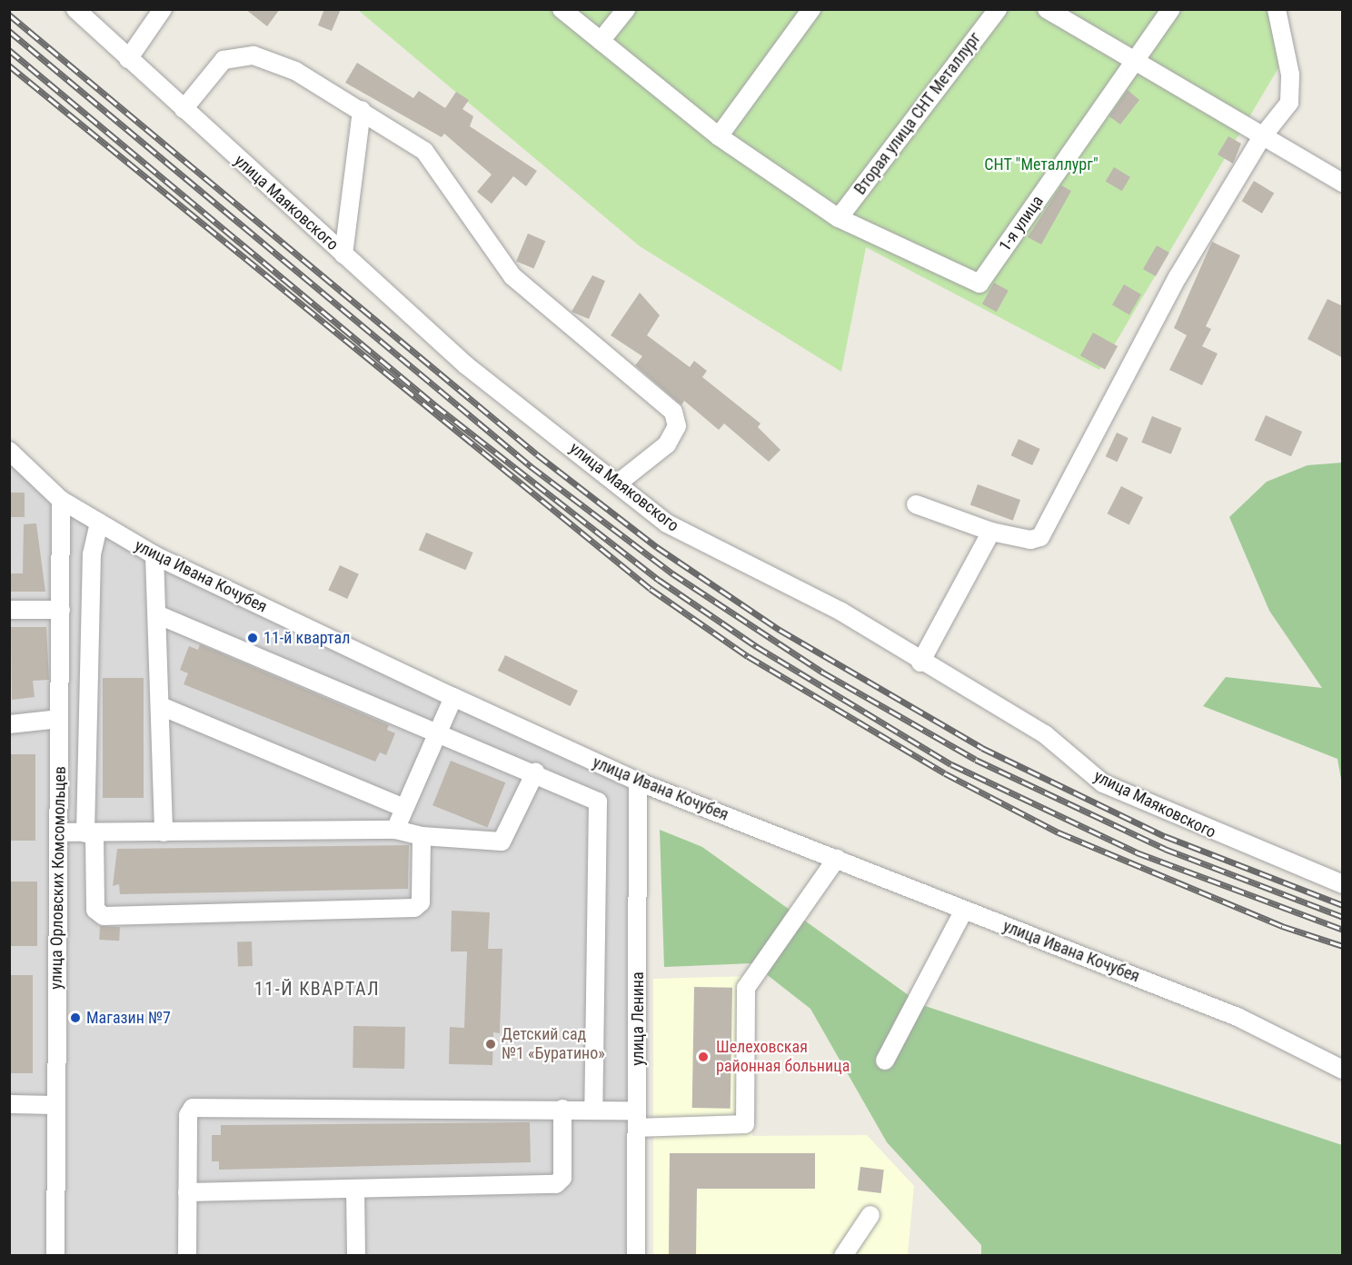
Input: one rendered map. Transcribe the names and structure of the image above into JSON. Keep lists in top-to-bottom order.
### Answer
{
  "streets": {
    "street": [
      "Вторая улица СНТ Металлург",
      "улица Маяковского",
      "1-я улица",
      "улица Ивана Кочубея",
      "улица Орловских Комсомольцев",
      "улица Ленина"
    ]
  },
  "crossings": [
    ["Вторая улица СНТ Металлург", "1-я улица"],
    ["улица Ивана Кочубея", "улица Орловских Комсомольцев"],
    ["улица Ивана Кочубея", "улица Ленина"]
  ],
  "districts": ["11-Й КВАРТАЛ"],
  "parks": ["СНТ \"Металлург\""],
  "places": [
    "11-й квартал",
    "Магазин №7",
    "Детский сад №1 «Буратино»",
    "Шелеховская районная больница"
  ]
}
